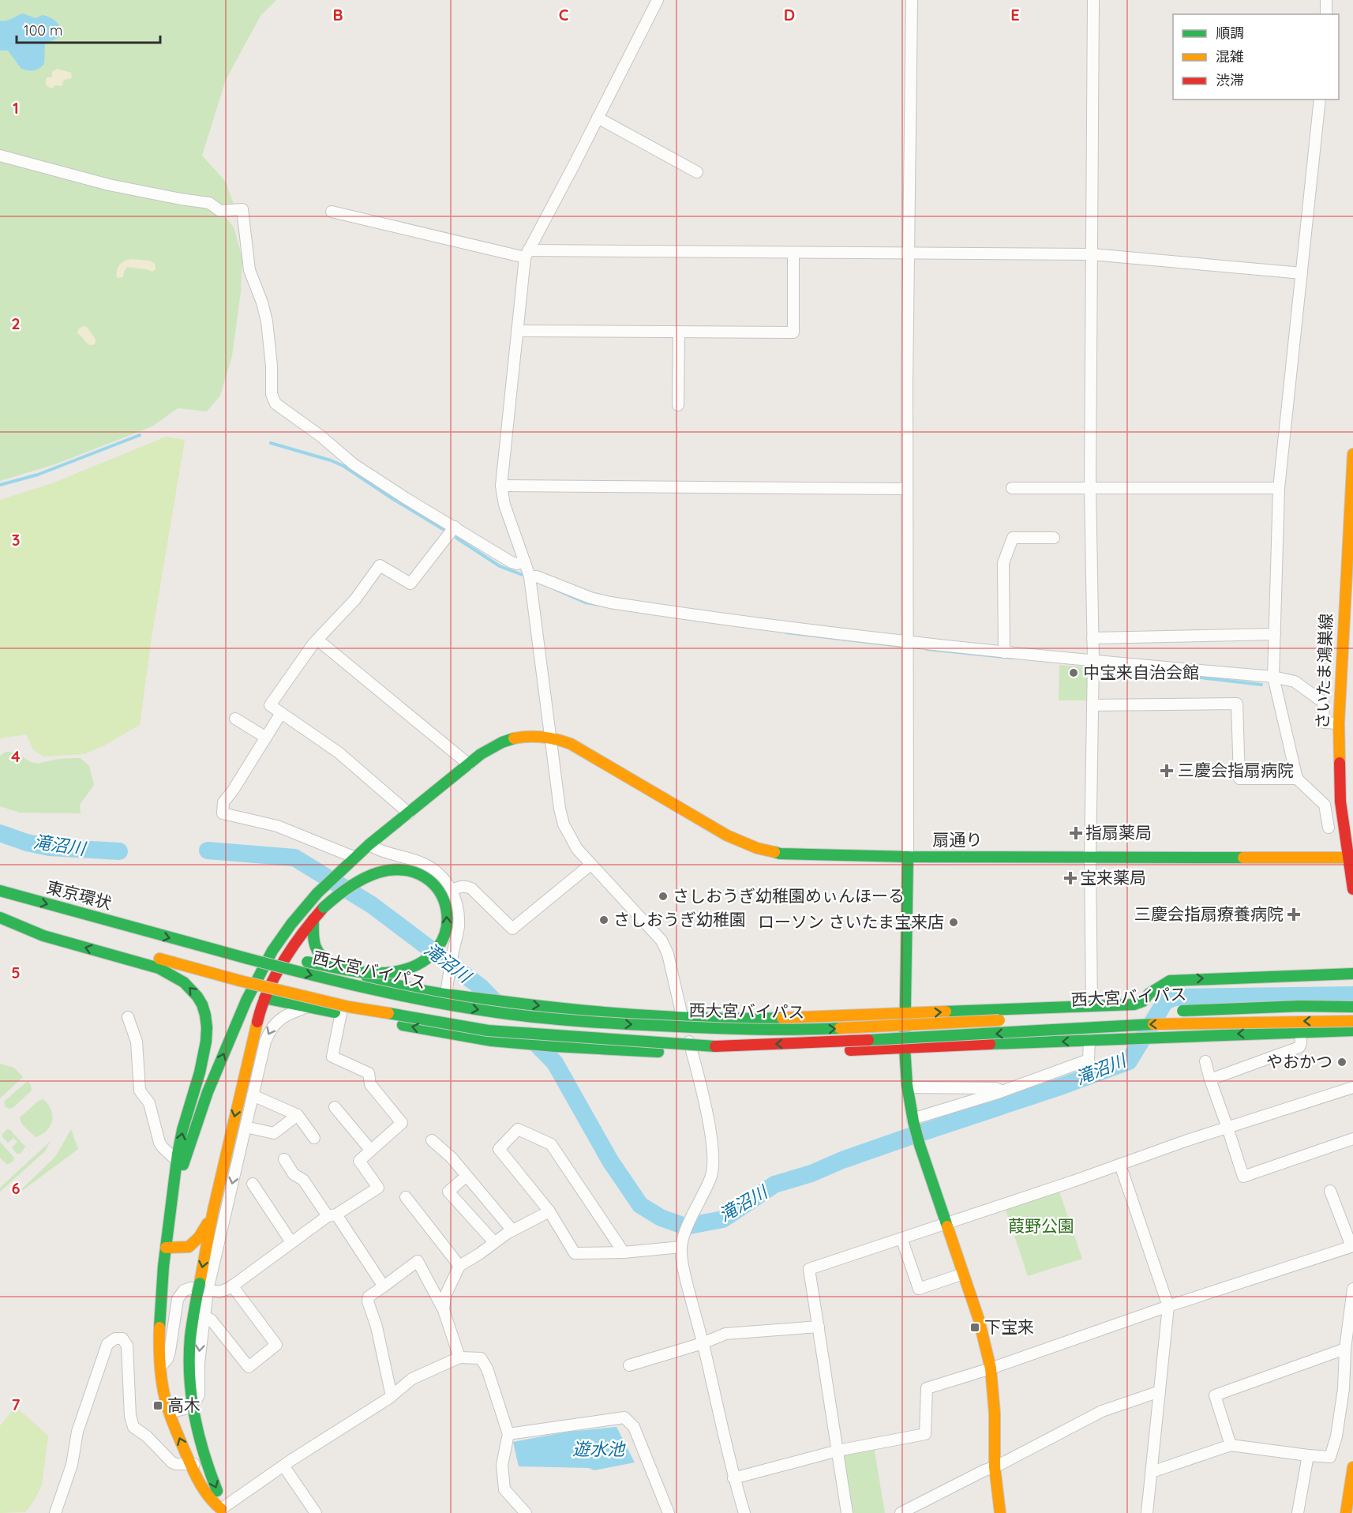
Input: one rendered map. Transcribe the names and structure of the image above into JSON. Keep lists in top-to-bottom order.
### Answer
{
  "streets": {
    "main road": [
      "さいたま鴻巣線",
      "扇通り",
      "東京環状",
      "西大宮バイパス"
    ]
  },
  "crossings": [
    ["さいたま鴻巣線", "扇通り"],
    ["東京環状", "西大宮バイパス"]
  ],
  "water": ["滝沼川", "遊水池"],
  "parks": ["葭野公園"],
  "places": {
    "other": [
      "中宝来自治会館",
      "さしおうぎ幼稚園めぃんほーる",
      "さしおうぎ幼稚園",
      "ローソン さいたま宝来店",
      "やおかつ"
    ],
    "health": [
      "三慶会指扇病院",
      "指扇薬局",
      "宝来薬局",
      "三慶会指扇療養病院"
    ],
    "transit": ["下宝来", "高木"]
  },
  "legend": ["順調", "混雑", "渋滞"],
  "scale_bar": "100 m",
  "grid": {
    "columns": [
      "B",
      "C",
      "D",
      "E"
    ],
    "rows": [
      "1",
      "2",
      "3",
      "4",
      "5",
      "6",
      "7"
    ]
  }
}
